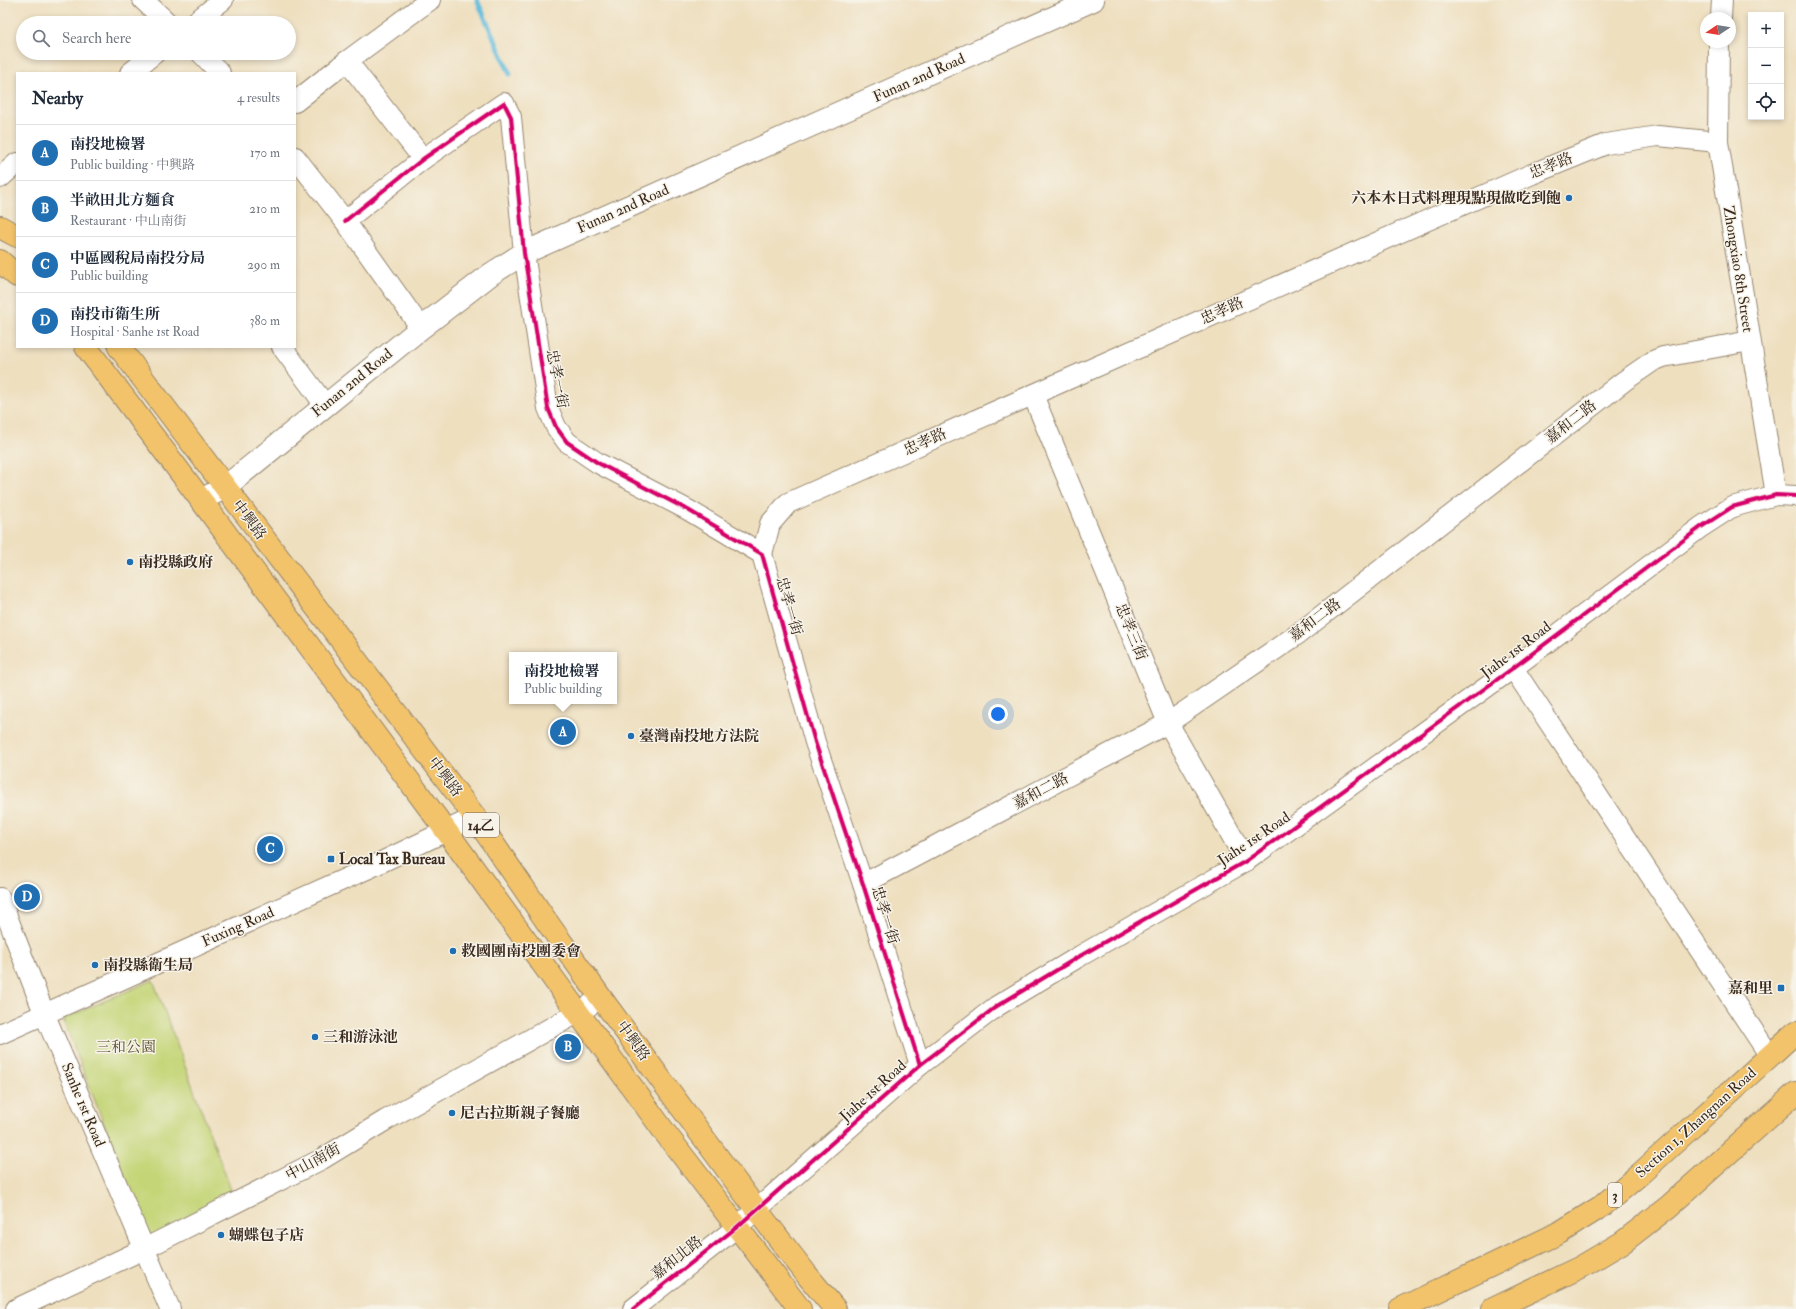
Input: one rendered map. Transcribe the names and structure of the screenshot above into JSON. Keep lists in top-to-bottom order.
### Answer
{
  "streets": {
    "main road": [
      "中興路",
      "14乙",
      "Section 1, Zhangnan Road",
      "3"
    ],
    "street": [
      "Funan 2nd Road",
      "忠孝路",
      "Zhongxiao 8th Street",
      "忠孝一街",
      "嘉和二路",
      "忠孝三街",
      "Jiahe 1st Road",
      "Fuxing Road",
      "Sanhe 1st Road",
      "中山南街",
      "嘉和北路"
    ]
  },
  "crossings": [
    ["Funan 2nd Road", "忠孝一街"],
    ["Funan 2nd Road", "中興路"],
    ["忠孝路", "Zhongxiao 8th Street"],
    ["忠孝路", "忠孝一街"],
    ["忠孝路", "忠孝三街"],
    ["Zhongxiao 8th Street", "嘉和二路"],
    ["Zhongxiao 8th Street", "Jiahe 1st Road"],
    ["忠孝一街", "嘉和二路"],
    ["忠孝一街", "Jiahe 1st Road"],
    ["嘉和二路", "忠孝三街"],
    ["中興路", "Jiahe 1st Road"],
    ["中興路", "Fuxing Road"],
    ["中興路", "中山南街"],
    ["中興路", "嘉和北路"],
    ["忠孝三街", "Jiahe 1st Road"],
    ["Jiahe 1st Road", "嘉和北路"],
    ["Fuxing Road", "Sanhe 1st Road"],
    ["Sanhe 1st Road", "中山南街"]
  ],
  "parks": ["三和公園"],
  "places": {
    "other": [
      "六本木日式料理現點現做吃到飽",
      "南投縣政府",
      "臺灣南投地方法院",
      "救國團南投團委會",
      "南投縣衛生局",
      "三和游泳池",
      "尼古拉斯親子餐廳",
      "蝴蝶包子店"
    ],
    "transit": ["Local Tax Bureau", "嘉和里"]
  },
  "north": "left",
  "page": {
    "map_buttons": ["+", "−"],
    "search": "Search here",
    "heading": ["Nearby", "4 results"],
    "list": [
      {
        "mark": "A",
        "name": "南投地檢署",
        "note": "Public building · 中興路",
        "value": "170 m"
      },
      {
        "mark": "B",
        "name": "半畝田北方麵食",
        "note": "Restaurant · 中山南街",
        "value": "210 m"
      },
      {
        "mark": "C",
        "name": "中區國稅局南投分局",
        "note": "Public building",
        "value": "290 m"
      },
      {
        "mark": "D",
        "name": "南投市衛生所",
        "note": "Hospital · Sanhe 1st Road",
        "value": "380 m"
      }
    ],
    "popup": ["南投地檢署", "Public building"],
    "pins": [
      "A",
      "C",
      "D",
      "B"
    ]
  }
}
